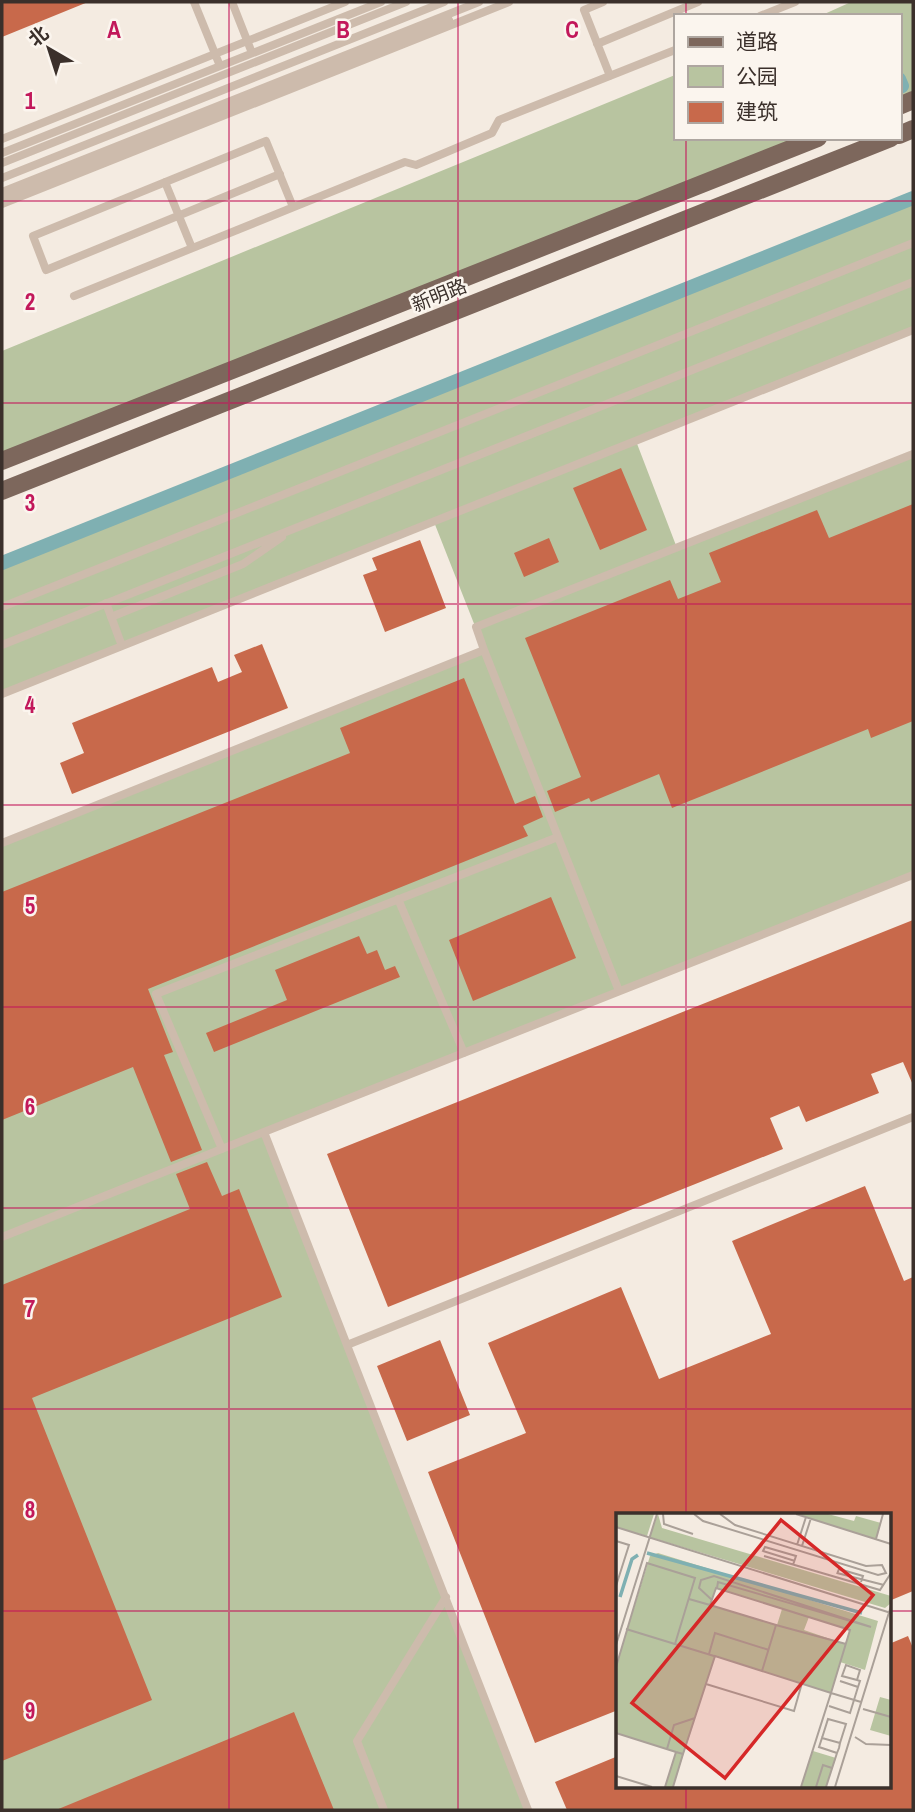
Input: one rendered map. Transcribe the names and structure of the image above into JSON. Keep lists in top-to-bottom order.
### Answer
{
  "streets": {
    "main road": ["新明路"]
  },
  "legend": ["道路", "公园", "建筑"],
  "north": "top left",
  "grid": {
    "columns": ["A", "B", "C"],
    "rows": [
      "1",
      "2",
      "3",
      "4",
      "5",
      "6",
      "7",
      "8",
      "9"
    ]
  }
}
